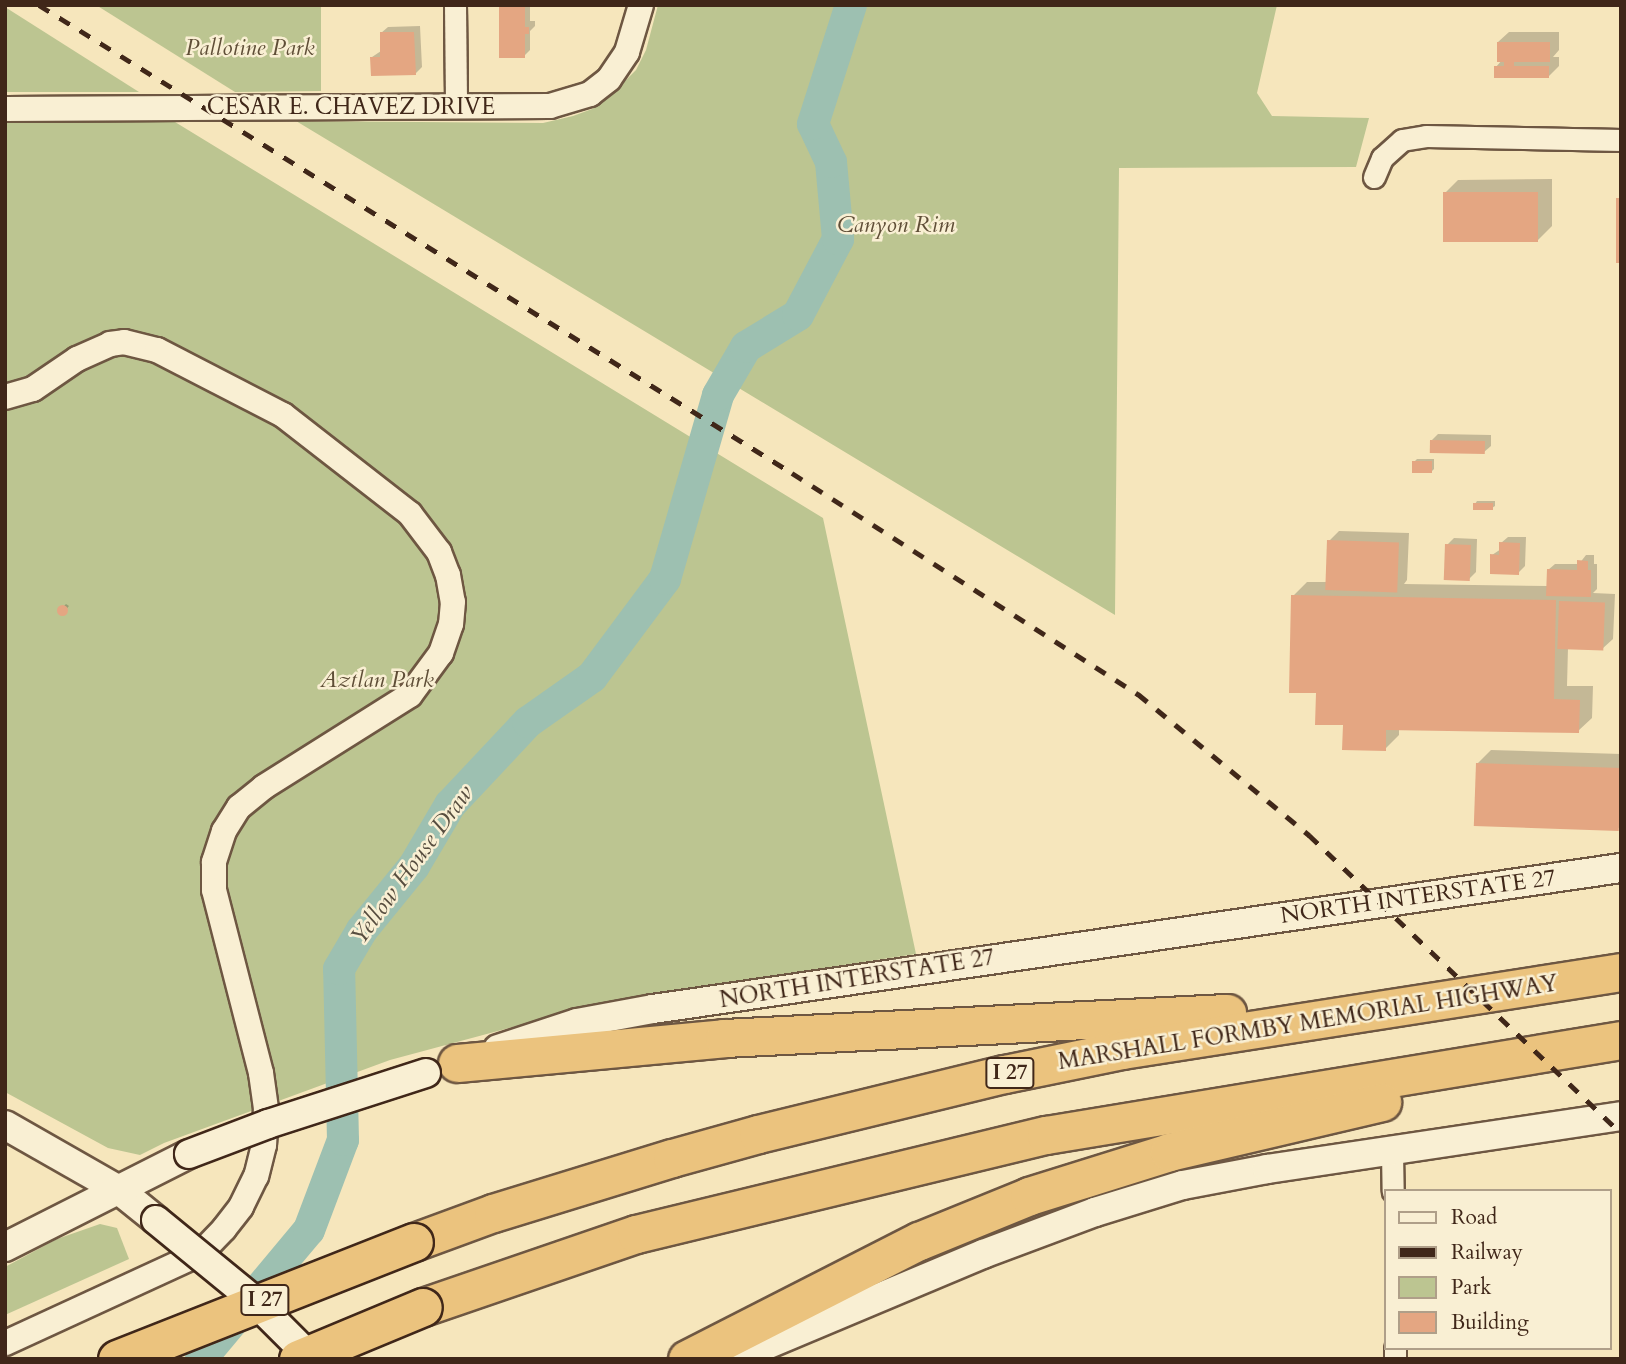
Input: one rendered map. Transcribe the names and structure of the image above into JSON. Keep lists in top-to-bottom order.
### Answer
{
  "streets": {
    "highway": ["MARSHALL FORMBY MEMORIAL HIGHWAY", "I 27"],
    "main road": ["NORTH INTERSTATE 27"],
    "street": ["CESAR E. CHAVEZ DRIVE"]
  },
  "water": ["Yellow House Draw"],
  "parks": ["Pallotine Park", "Canyon Rim", "Aztlan Park"],
  "legend": [
    "Road",
    "Railway",
    "Park",
    "Building"
  ]
}
